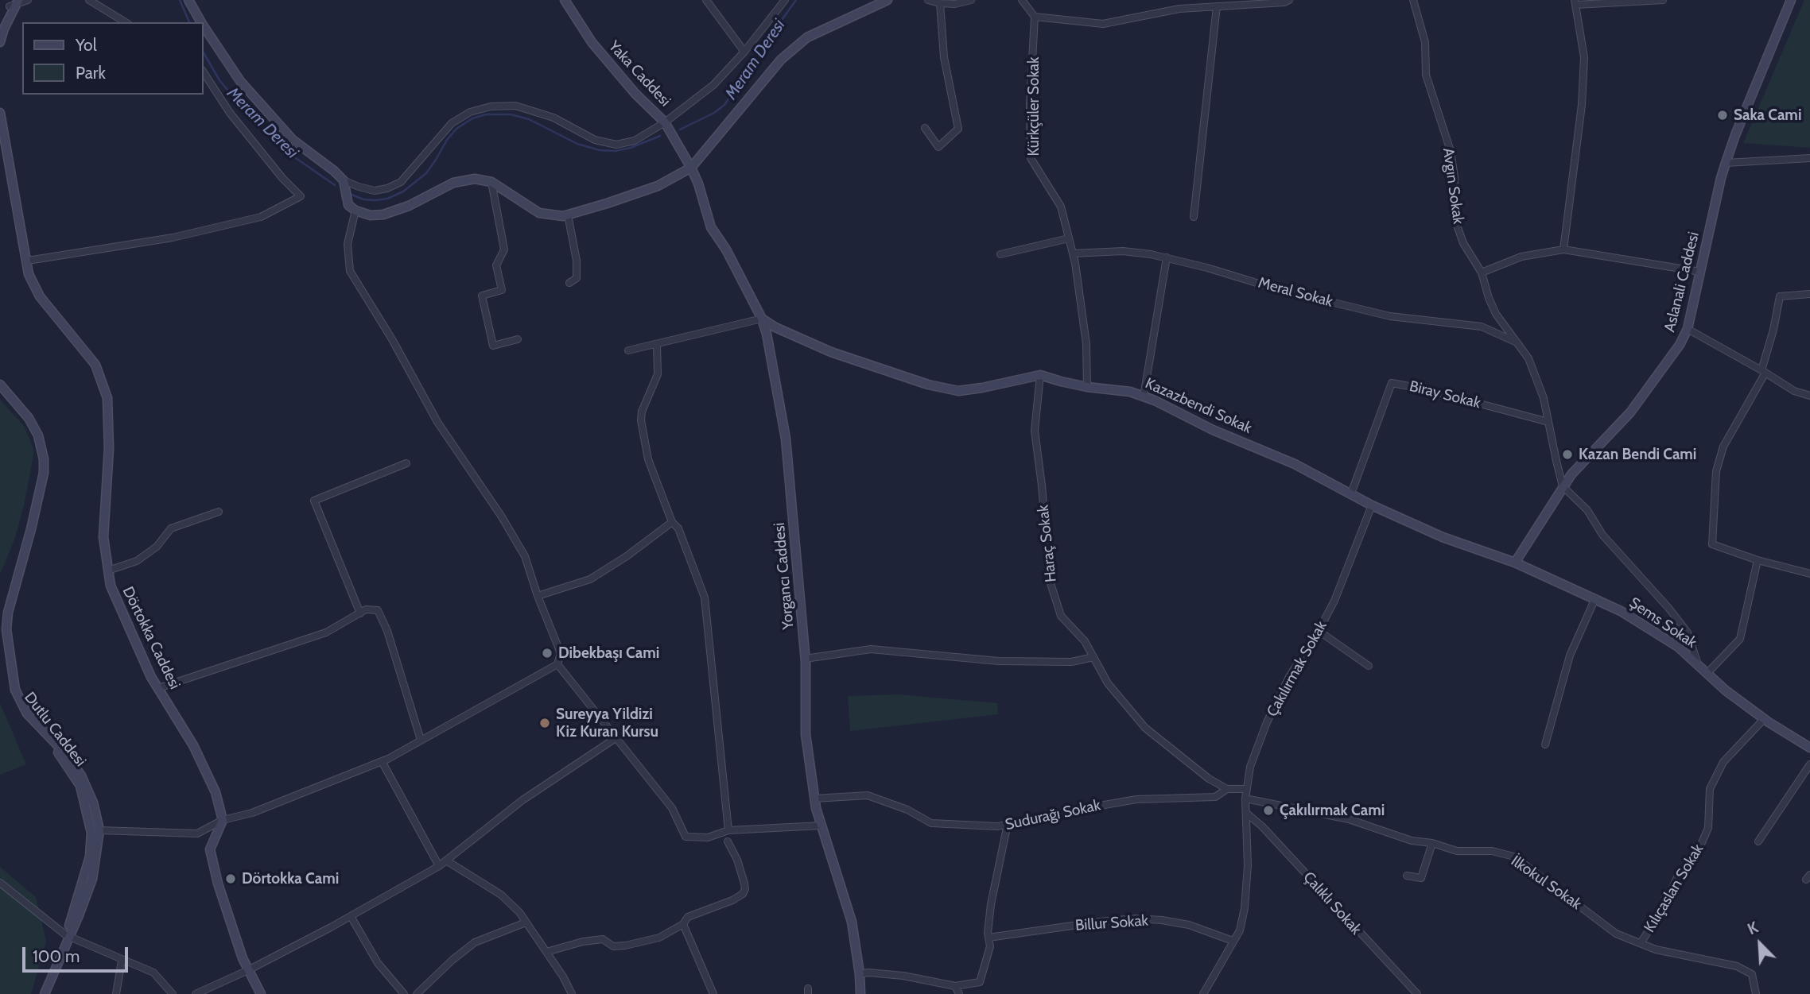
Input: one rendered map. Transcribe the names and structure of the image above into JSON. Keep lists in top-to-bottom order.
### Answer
{
  "streets": {
    "street": [
      "Yaka Caddesi",
      "Kürkçüler Sokak",
      "Avgın Sokak",
      "Aslanali Caddesi",
      "Meral Sokak",
      "Biray Sokak",
      "Kazazbendi Sokak",
      "Haraç Sokak",
      "Yorgancı Caddesi",
      "Şems Sokak",
      "Dörtokka Caddesi",
      "Çakılırmak Sokak",
      "Dutlu Caddesi",
      "Sudurağı Sokak",
      "İlkokul Sokak",
      "Kılıçaslan Sokak",
      "Çalıklı Sokak",
      "Billur Sokak"
    ]
  },
  "crossings": [
    ["Yaka Caddesi", "Yorgancı Caddesi"],
    ["Kürkçüler Sokak", "Meral Sokak"],
    ["Kürkçüler Sokak", "Kazazbendi Sokak"],
    ["Avgın Sokak", "Aslanali Caddesi"],
    ["Avgın Sokak", "Meral Sokak"],
    ["Avgın Sokak", "Biray Sokak"],
    ["Aslanali Caddesi", "Kazazbendi Sokak"],
    ["Aslanali Caddesi", "Şems Sokak"],
    ["Biray Sokak", "Kazazbendi Sokak"],
    ["Kazazbendi Sokak", "Haraç Sokak"],
    ["Kazazbendi Sokak", "Yorgancı Caddesi"],
    ["Kazazbendi Sokak", "Şems Sokak"],
    ["Kazazbendi Sokak", "Çakılırmak Sokak"],
    ["Haraç Sokak", "Sudurağı Sokak"],
    ["Yorgancı Caddesi", "Sudurağı Sokak"],
    ["Şems Sokak", "Kılıçaslan Sokak"],
    ["Çakılırmak Sokak", "İlkokul Sokak"],
    ["Çakılırmak Sokak", "Çalıklı Sokak"],
    ["Çakılırmak Sokak", "Billur Sokak"],
    ["İlkokul Sokak", "Kılıçaslan Sokak"]
  ],
  "water": ["Meram Deresi"],
  "places": [
    "Saka Cami",
    "Kazan Bendi Cami",
    "Dibekbaşı Cami",
    "Sureyya Yildizi Kiz Kuran Kursu",
    "Çakılırmak Cami",
    "Dörtokka Cami"
  ],
  "legend": ["Yol", "Park"],
  "scale_bar": "100 m",
  "north": "top left"
}
